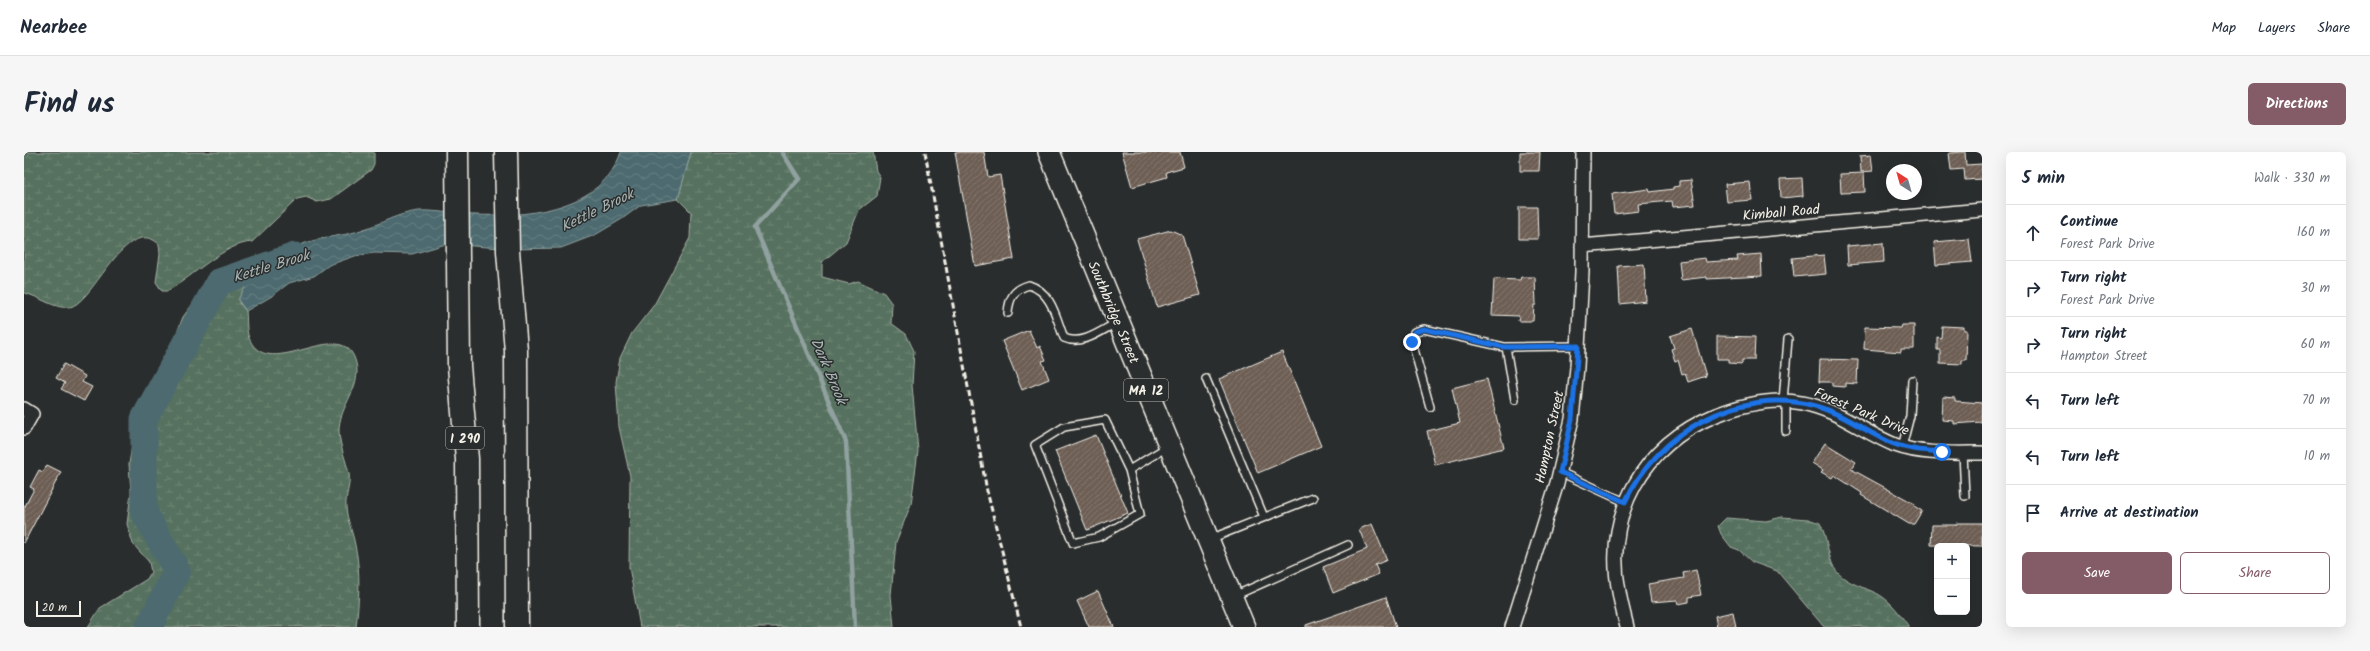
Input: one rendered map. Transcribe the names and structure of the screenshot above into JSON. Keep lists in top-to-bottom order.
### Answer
{
  "streets": {
    "highway": ["I 290"],
    "main road": ["Southbridge Street", "MA 12"],
    "street": ["Kimball Road", "Forest Park Drive", "Hampton Street"]
  },
  "crossings": [
    ["Kimball Road", "Hampton Street"]
  ],
  "water": ["Kettle Brook", "Dark Brook"],
  "scale_bar": "20 m",
  "north": "top left",
  "page": {
    "header": "Nearbee",
    "nav": ["Map", "Layers", "Share"],
    "title": "Find us",
    "buttons": [
      "Directions",
      ["Save", "Share"]
    ],
    "heading": ["5 min", "Walk · 330 m"],
    "list": [
      ["Continue", "Forest Park Drive", "160 m"],
      ["Turn right", "Forest Park Drive", "30 m"],
      ["Turn right", "Hampton Street", "60 m"],
      ["Turn left", "70 m"],
      ["Turn left", "10 m"],
      "Arrive at destination"
    ],
    "map_buttons": ["+", "−"],
    "scale": "20 m"
  }
}
